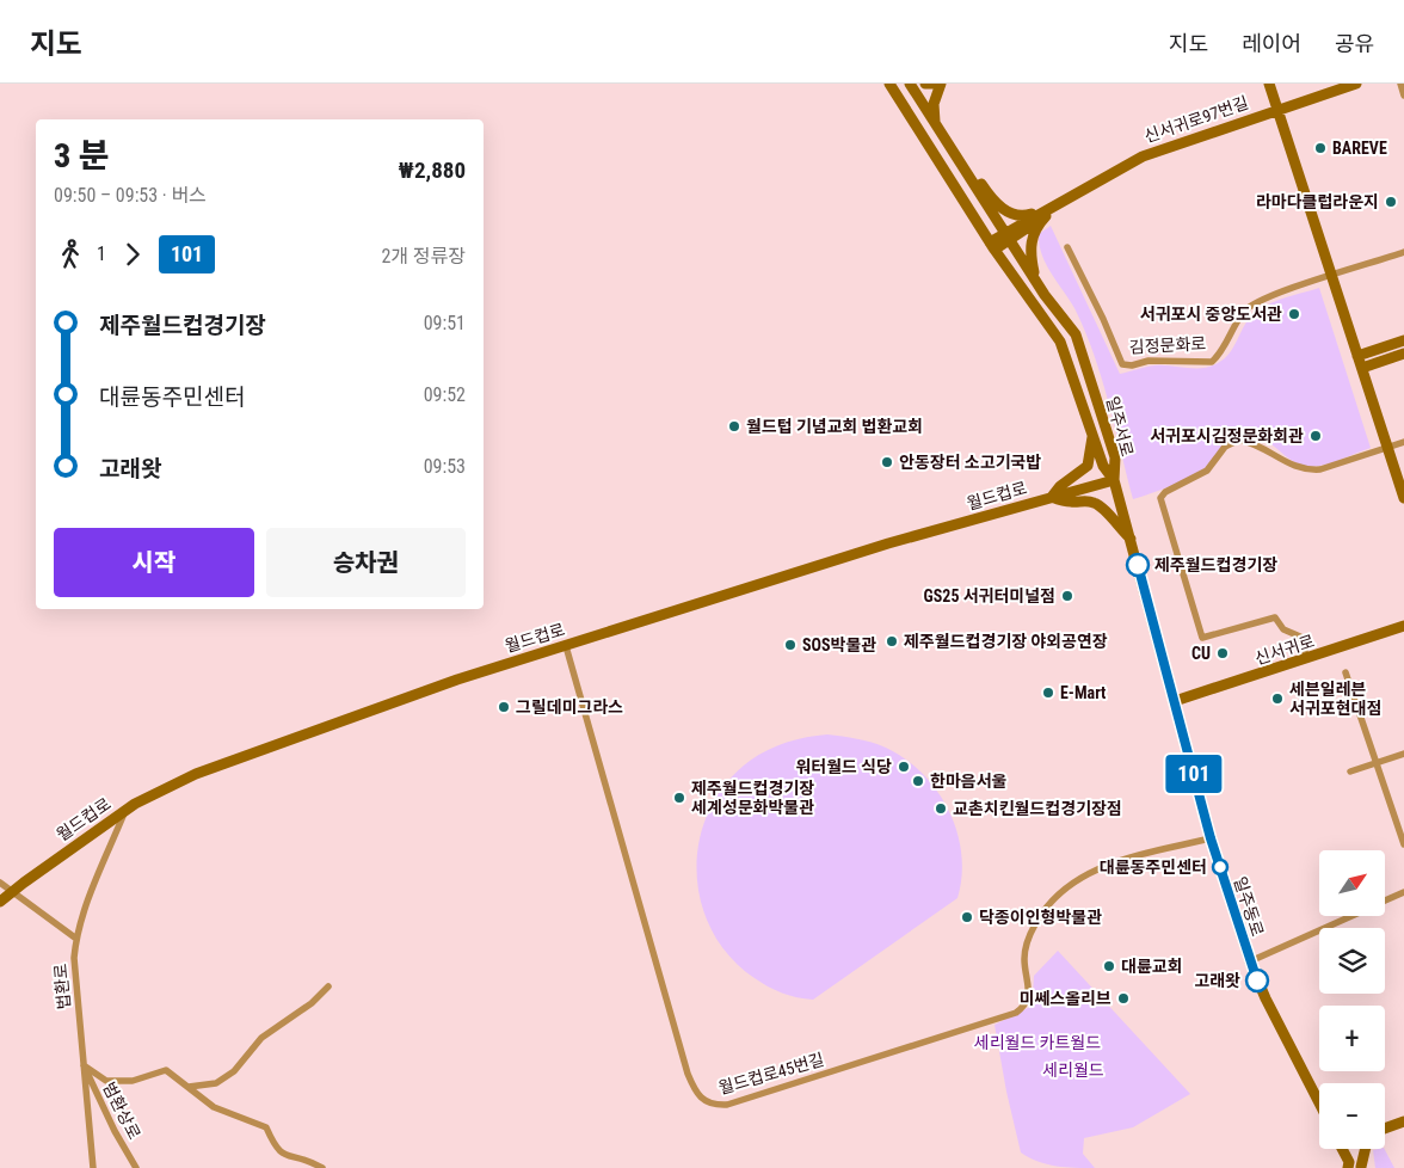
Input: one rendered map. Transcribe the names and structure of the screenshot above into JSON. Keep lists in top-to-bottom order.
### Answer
{
  "streets": {
    "main road": [
      "신서귀로97번길",
      "일주서로",
      "월드컵로",
      "신서귀로",
      "일주동로"
    ],
    "street": [
      "김정문화로",
      "법환로",
      "월드컵로45번길",
      "범환상로"
    ]
  },
  "crossings": [
    ["신서귀로97번길", "일주서로"],
    ["일주서로", "월드컵로"],
    ["일주서로", "일주동로"],
    ["월드컵로", "일주동로"],
    ["월드컵로", "법환로"],
    ["월드컵로", "월드컵로45번길"],
    ["신서귀로", "일주동로"],
    ["일주동로", "월드컵로45번길"],
    ["법환로", "범환상로"]
  ],
  "parks": ["세리월드 카트월드", "세리월드"],
  "places": [
    "BAREVE",
    "라마다클럽라운지",
    "서귀포시 중앙도서관",
    "월드텁 기념교회 법환교회",
    "서귀포시김정문화회관",
    "안동장터 소고기국밥",
    "제주월드컵경기장",
    "GS25 서귀터미널점",
    "제주월드컵경기장 야외공연장",
    "SOS박물관",
    "CU",
    "E-Mart",
    "세븐일레븐 서귀포현대점",
    "그릴데미그라스",
    "워터월드 식당",
    "한마음서울",
    "제주월드컵경기장 세계성문화박물관",
    "교촌치킨월드컵경기장점",
    "대륜동주민센터",
    "닥종이인형박물관",
    "대륜교회",
    "고래왓",
    "미쎄스올리브"
  ],
  "lines": ["bus line 101"],
  "north": "top right",
  "page": {
    "header": "지도",
    "nav": ["지도", "레이어", "공유"],
    "on_map": "101",
    "heading": ["3 분", "09:50 – 09:53 · 버스", "₩2,880"],
    "legs": ["1", "101", "2개 정류장"],
    "list": [
      {
        "name": "제주월드컵경기장",
        "value": "09:51"
      },
      {
        "name": "대륜동주민센터",
        "value": "09:52"
      },
      {
        "name": "고래왓",
        "value": "09:53"
      }
    ],
    "buttons": ["시작", "승차권"],
    "map_buttons": ["+", "−"]
  }
}
